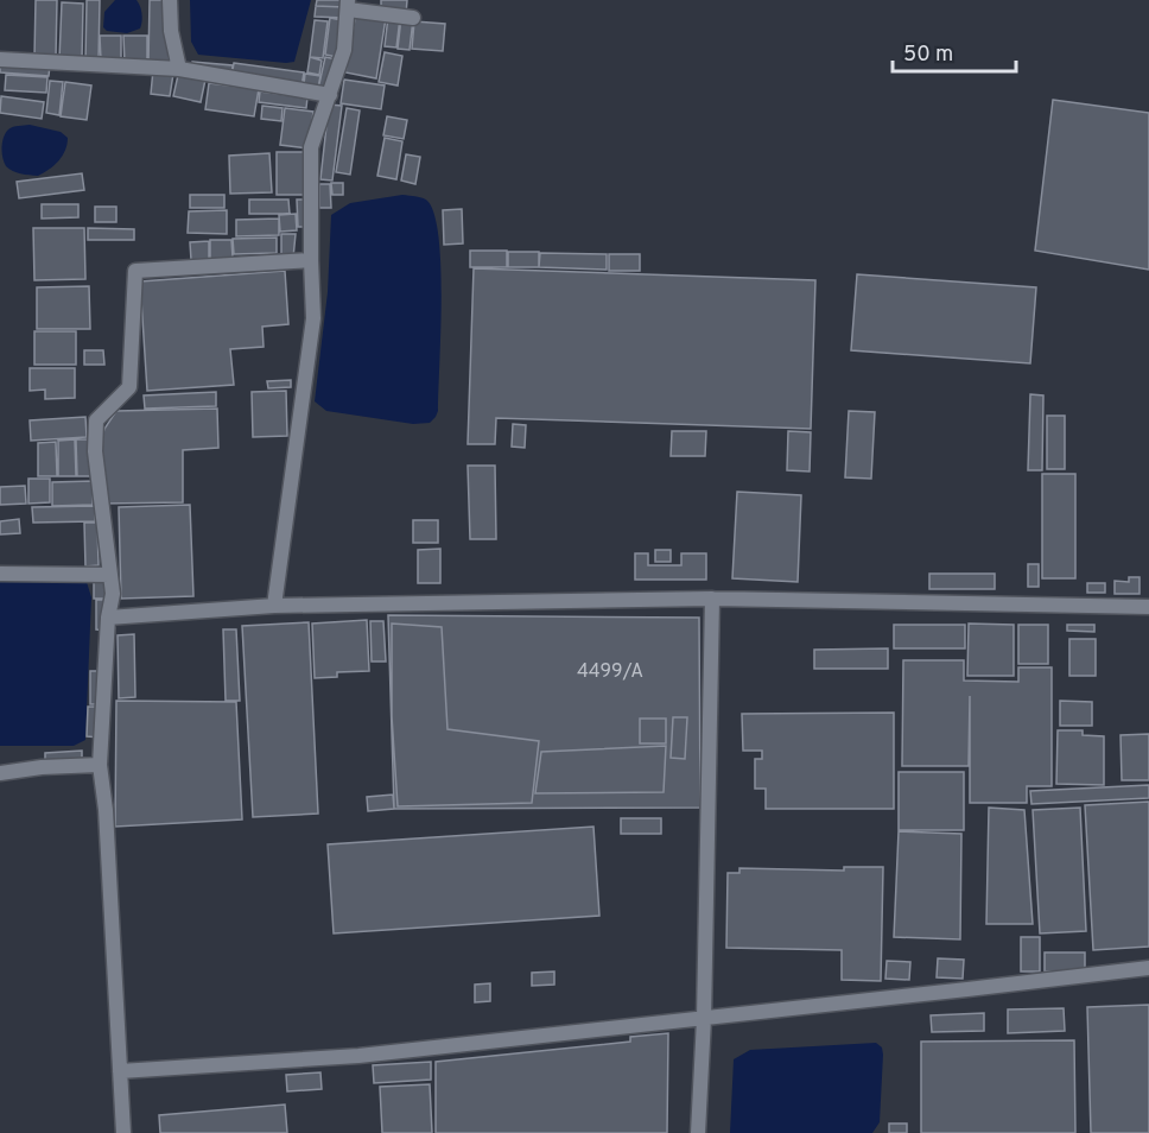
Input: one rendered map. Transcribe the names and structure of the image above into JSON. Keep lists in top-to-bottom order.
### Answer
{
  "house_numbers": ["4499/A"],
  "scale_bar": "50 m"
}
